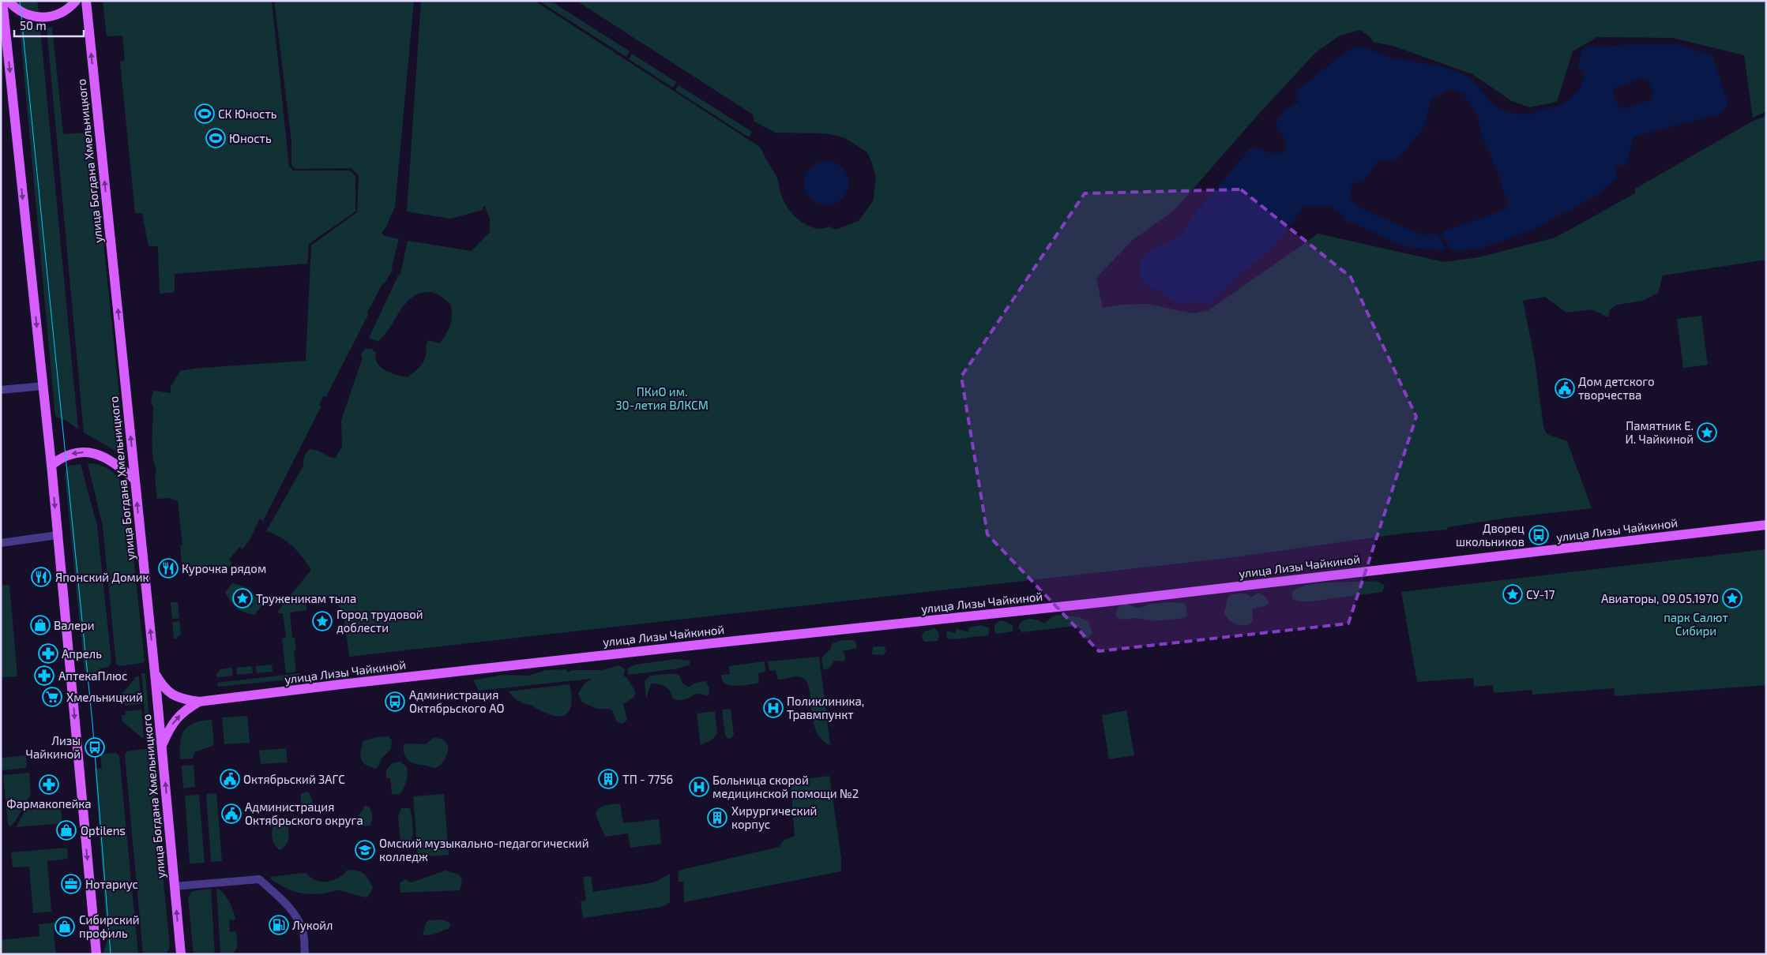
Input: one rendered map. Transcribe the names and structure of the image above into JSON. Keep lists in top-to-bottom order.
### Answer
{
  "streets": {
    "main road": ["улица Богдана Хмельницкого", "улица Лизы Чайкиной"]
  },
  "parks": ["ПКиО им. 30-летия ВЛКСМ", "парк Салют Сибири"],
  "places": {
    "sports": ["СК Юность", "Юность"],
    "public building": ["Дом детского творчества", "Октябрьский ЗАГС", "Администрация Октябрьского округа"],
    "place": [
      "Памятник Е. И. Чайкиной",
      "СУ-17",
      "Труженикам тыла",
      "Авиаторы, 09.05.1970",
      "Город трудовой доблести"
    ],
    "bus stop": ["Дворец школьников", "Администрация Октябрьского АО", "Лизы Чайкиной"],
    "restaurant": ["Курочка рядом", "Японский Домик"],
    "shop": ["Валери", "Optilens", "Сибирский профиль"],
    "pharmacy": ["Апрель", "АптекаПлюс", "Фармакопейка"],
    "supermarket": ["Хмельницкий"],
    "hospital": ["Поликлиника, Травмпункт", "Больница скорой медицинской помощи №2"],
    "building": ["ТП - 7756", "Хирургический корпус"],
    "school or university": ["Омский музыкально-педагогический колледж"],
    "office": ["Нотариус"],
    "fuel station": ["Лукойл"]
  },
  "scale_bar": "50 m"
}
